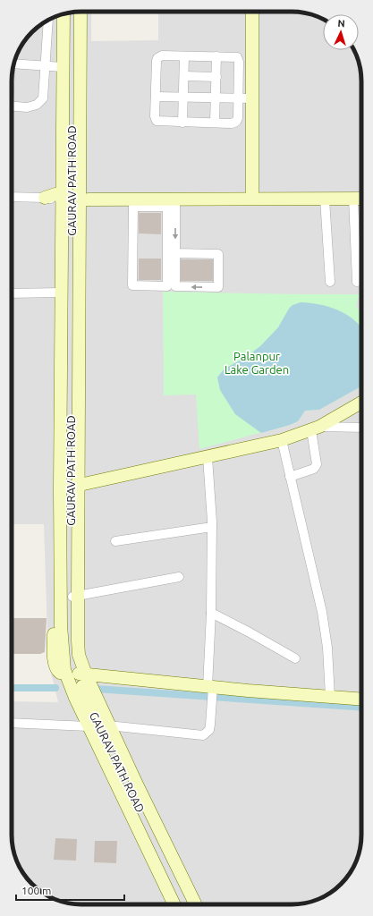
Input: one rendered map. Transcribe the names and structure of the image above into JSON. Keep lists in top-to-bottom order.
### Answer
{
  "streets": {
    "street": ["GAURAV PATH ROAD"]
  },
  "parks": ["Palanpur Lake Garden"],
  "scale_bar": "100 m",
  "north": "top"
}
